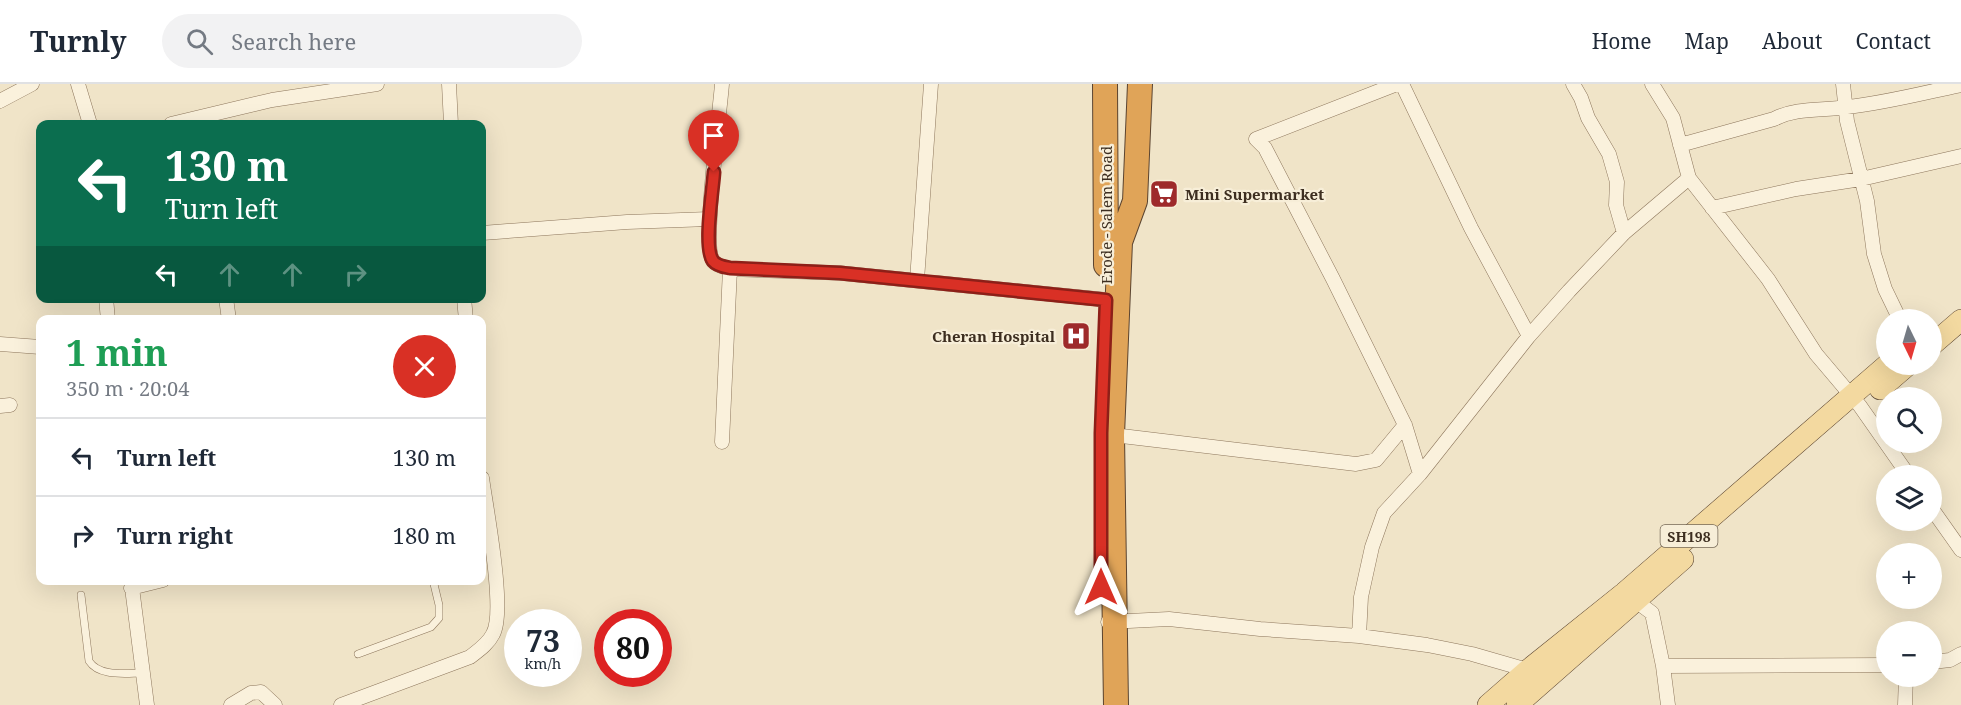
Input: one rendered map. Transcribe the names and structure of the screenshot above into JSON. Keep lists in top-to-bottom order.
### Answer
{
  "streets": {
    "highway": ["Erode - Salem Road"],
    "main road": ["SH198"]
  },
  "places": {
    "supermarket": ["Mini Supermarket"],
    "hospital": ["Cheran Hospital"]
  },
  "north": "bottom",
  "page": {
    "header": "Turnly",
    "search": "Search here",
    "nav": [
      "Home",
      "Map",
      "About",
      "Contact"
    ],
    "turn": ["130 m", "Turn left"],
    "map_buttons": ["+", "−"],
    "heading": ["1 min", "350 m · 20:04"],
    "list": [
      {
        "name": "Turn left",
        "value": "130 m"
      },
      {
        "name": "Turn right",
        "value": "180 m"
      }
    ],
    "speed": "73 km/h",
    "limit": "80"
  }
}
